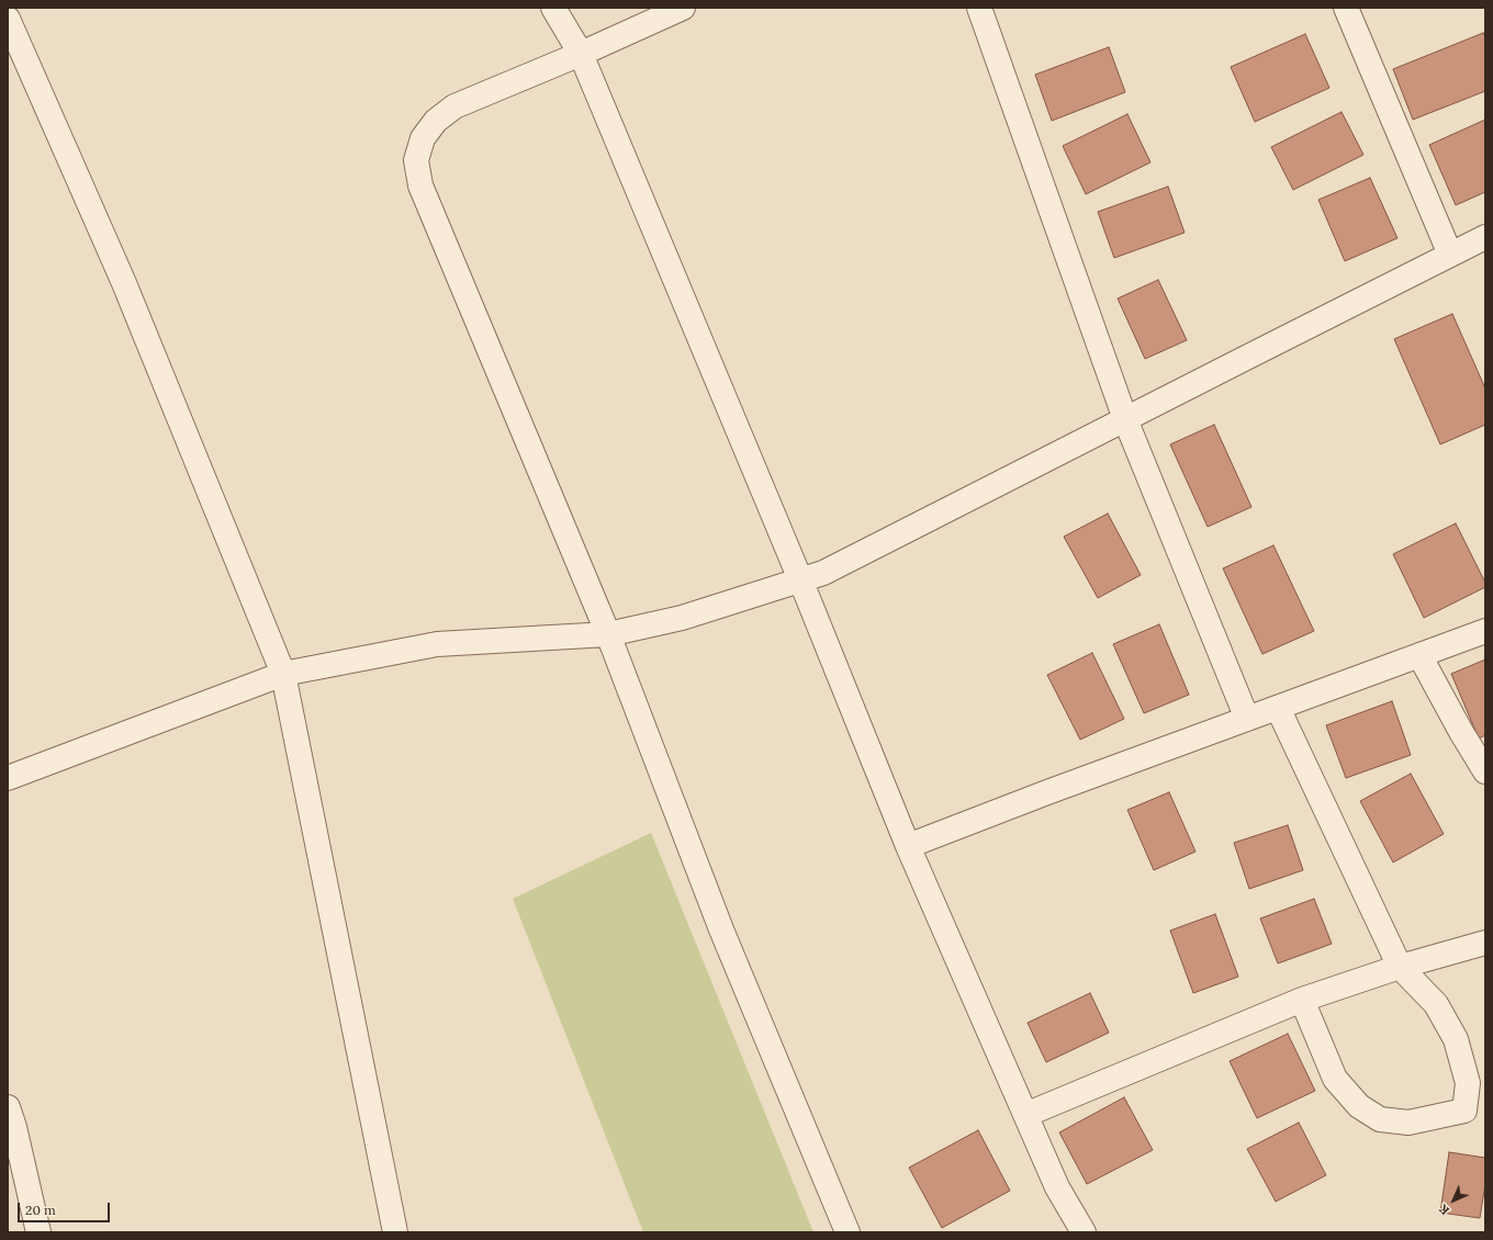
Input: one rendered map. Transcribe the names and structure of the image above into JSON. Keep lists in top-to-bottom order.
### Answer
{
  "scale_bar": "20 m",
  "north": "bottom left"
}
